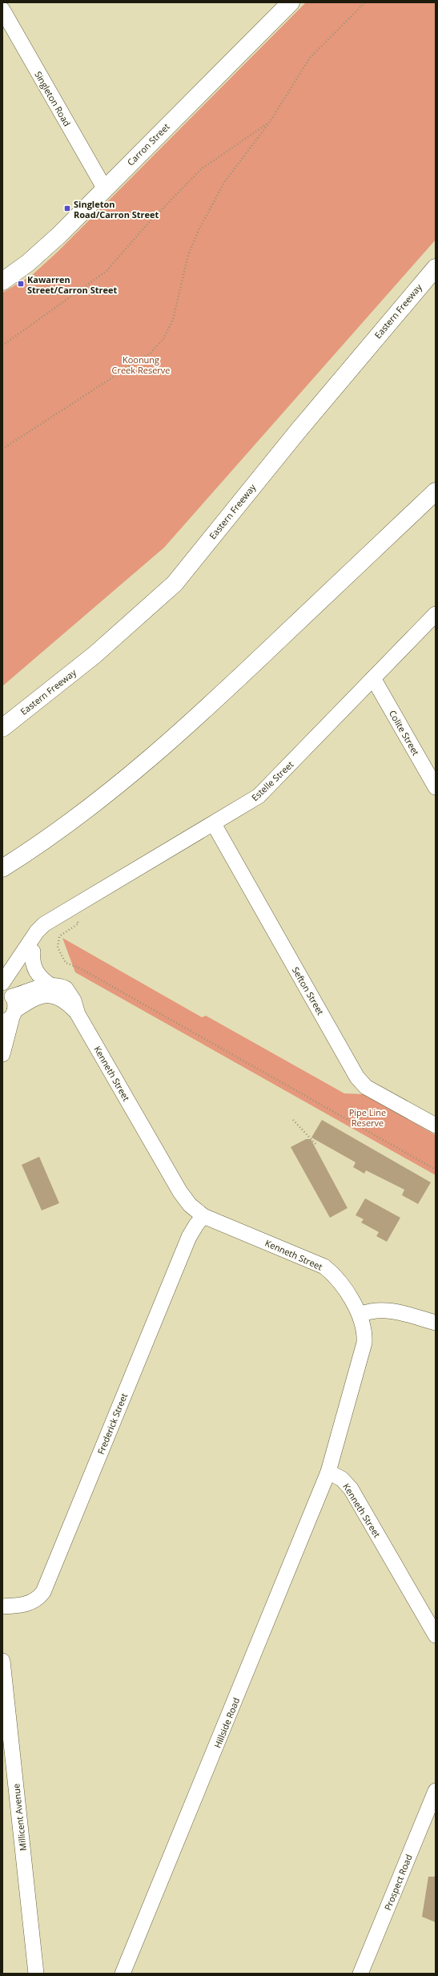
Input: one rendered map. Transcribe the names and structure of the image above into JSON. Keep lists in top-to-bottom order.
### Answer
{
  "streets": {
    "main road": ["Carron Street", "Eastern Freeway"],
    "street": [
      "Singleton Road",
      "Colite Street",
      "Estelle Street",
      "Sefton Street",
      "Kenneth Street",
      "Frederick Street",
      "Hillside Road",
      "Millicent Avenue",
      "Prospect Road"
    ]
  },
  "crossings": [
    ["Singleton Road", "Carron Street"],
    ["Colite Street", "Estelle Street"],
    ["Estelle Street", "Sefton Street"],
    ["Estelle Street", "Kenneth Street"],
    ["Kenneth Street", "Frederick Street"],
    ["Kenneth Street", "Hillside Road"]
  ],
  "parks": ["Koonung Creek Reserve", "Pipe Line Reserve"],
  "places": {
    "transit": ["Singleton Road/Carron Street", "Kawarren Street/Carron Street"]
  }
}
